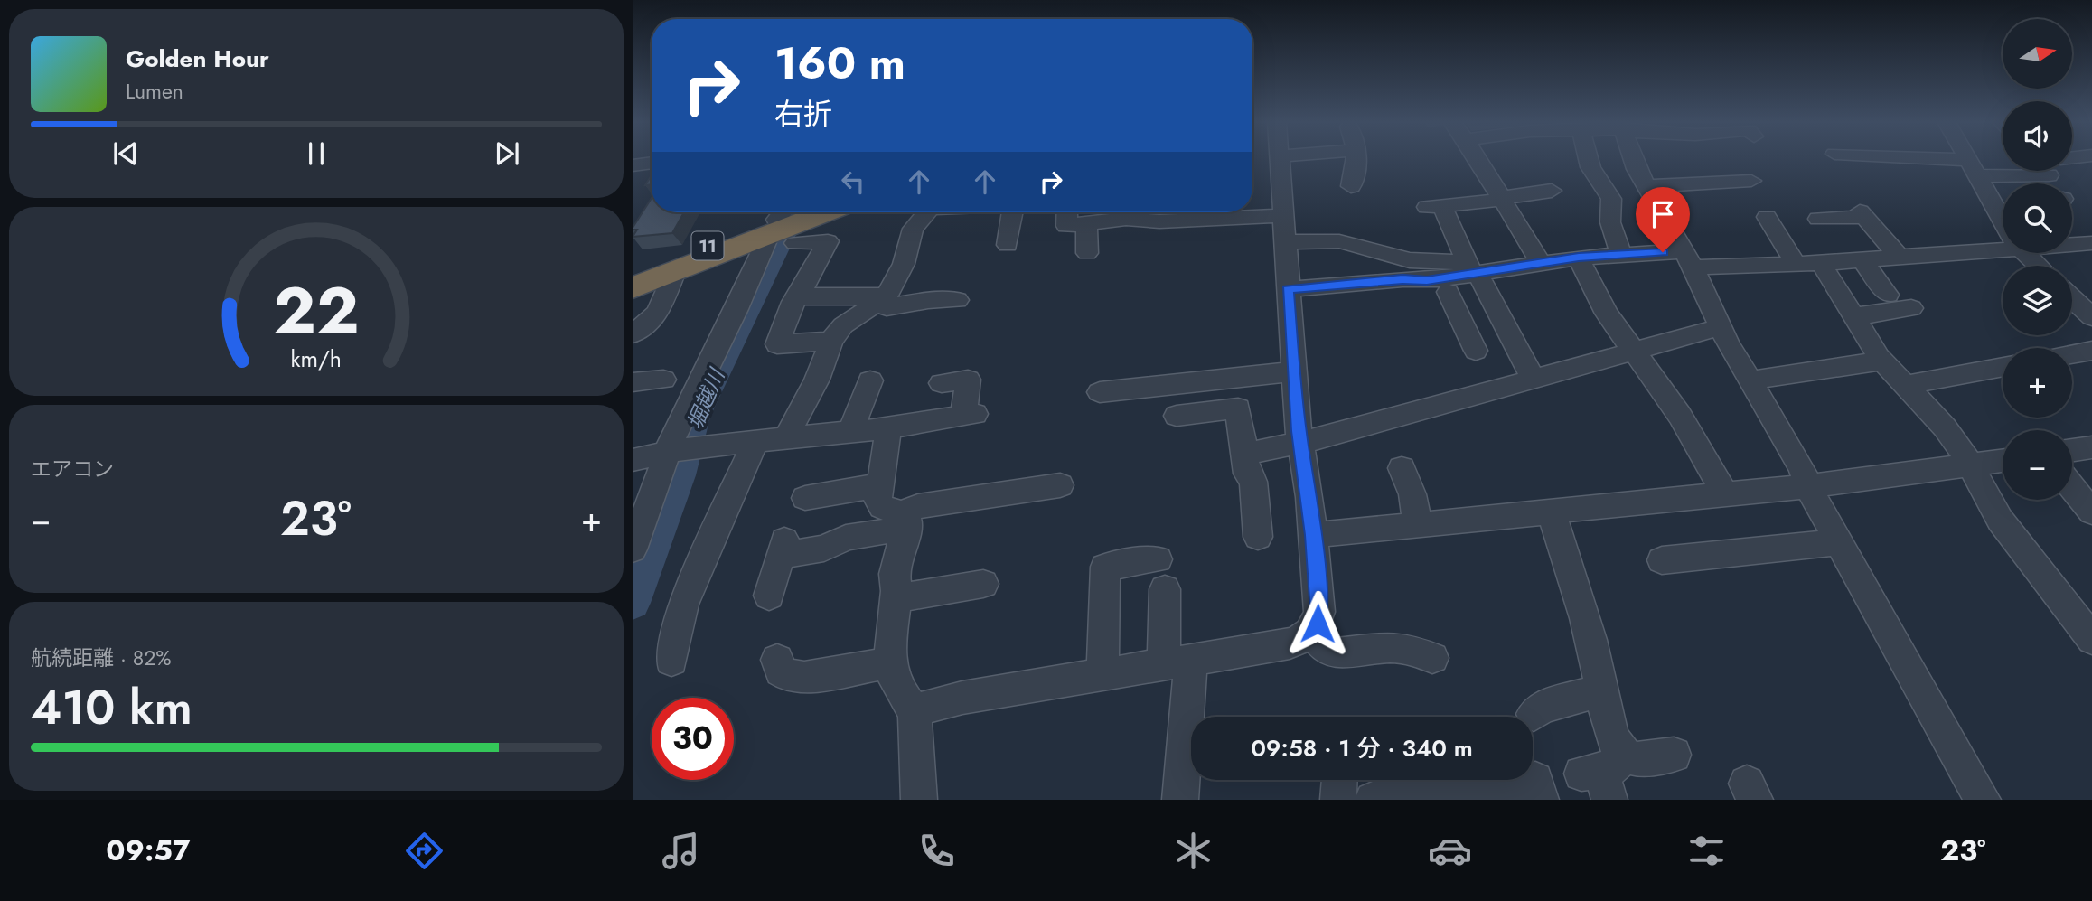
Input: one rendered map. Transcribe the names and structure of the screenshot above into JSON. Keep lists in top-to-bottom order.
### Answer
{
  "streets": {
    "highway": ["11"]
  },
  "water": ["堀越川"],
  "north": "right",
  "page": {
    "map_buttons": ["+", "−"],
    "turn": ["160 m", "右折"],
    "song": ["Golden Hour", "Lumen"],
    "tile": [
      "エアコン",
      ["航続距離 · 82%", "410 km"]
    ],
    "heat": ["−", "23°", "+"],
    "limit": "30",
    "trip": "09:58 · 1 分 · 340 m",
    "tabs": ["09:57", "23°"],
    "gauge": ["22", "km/h"]
  }
}
